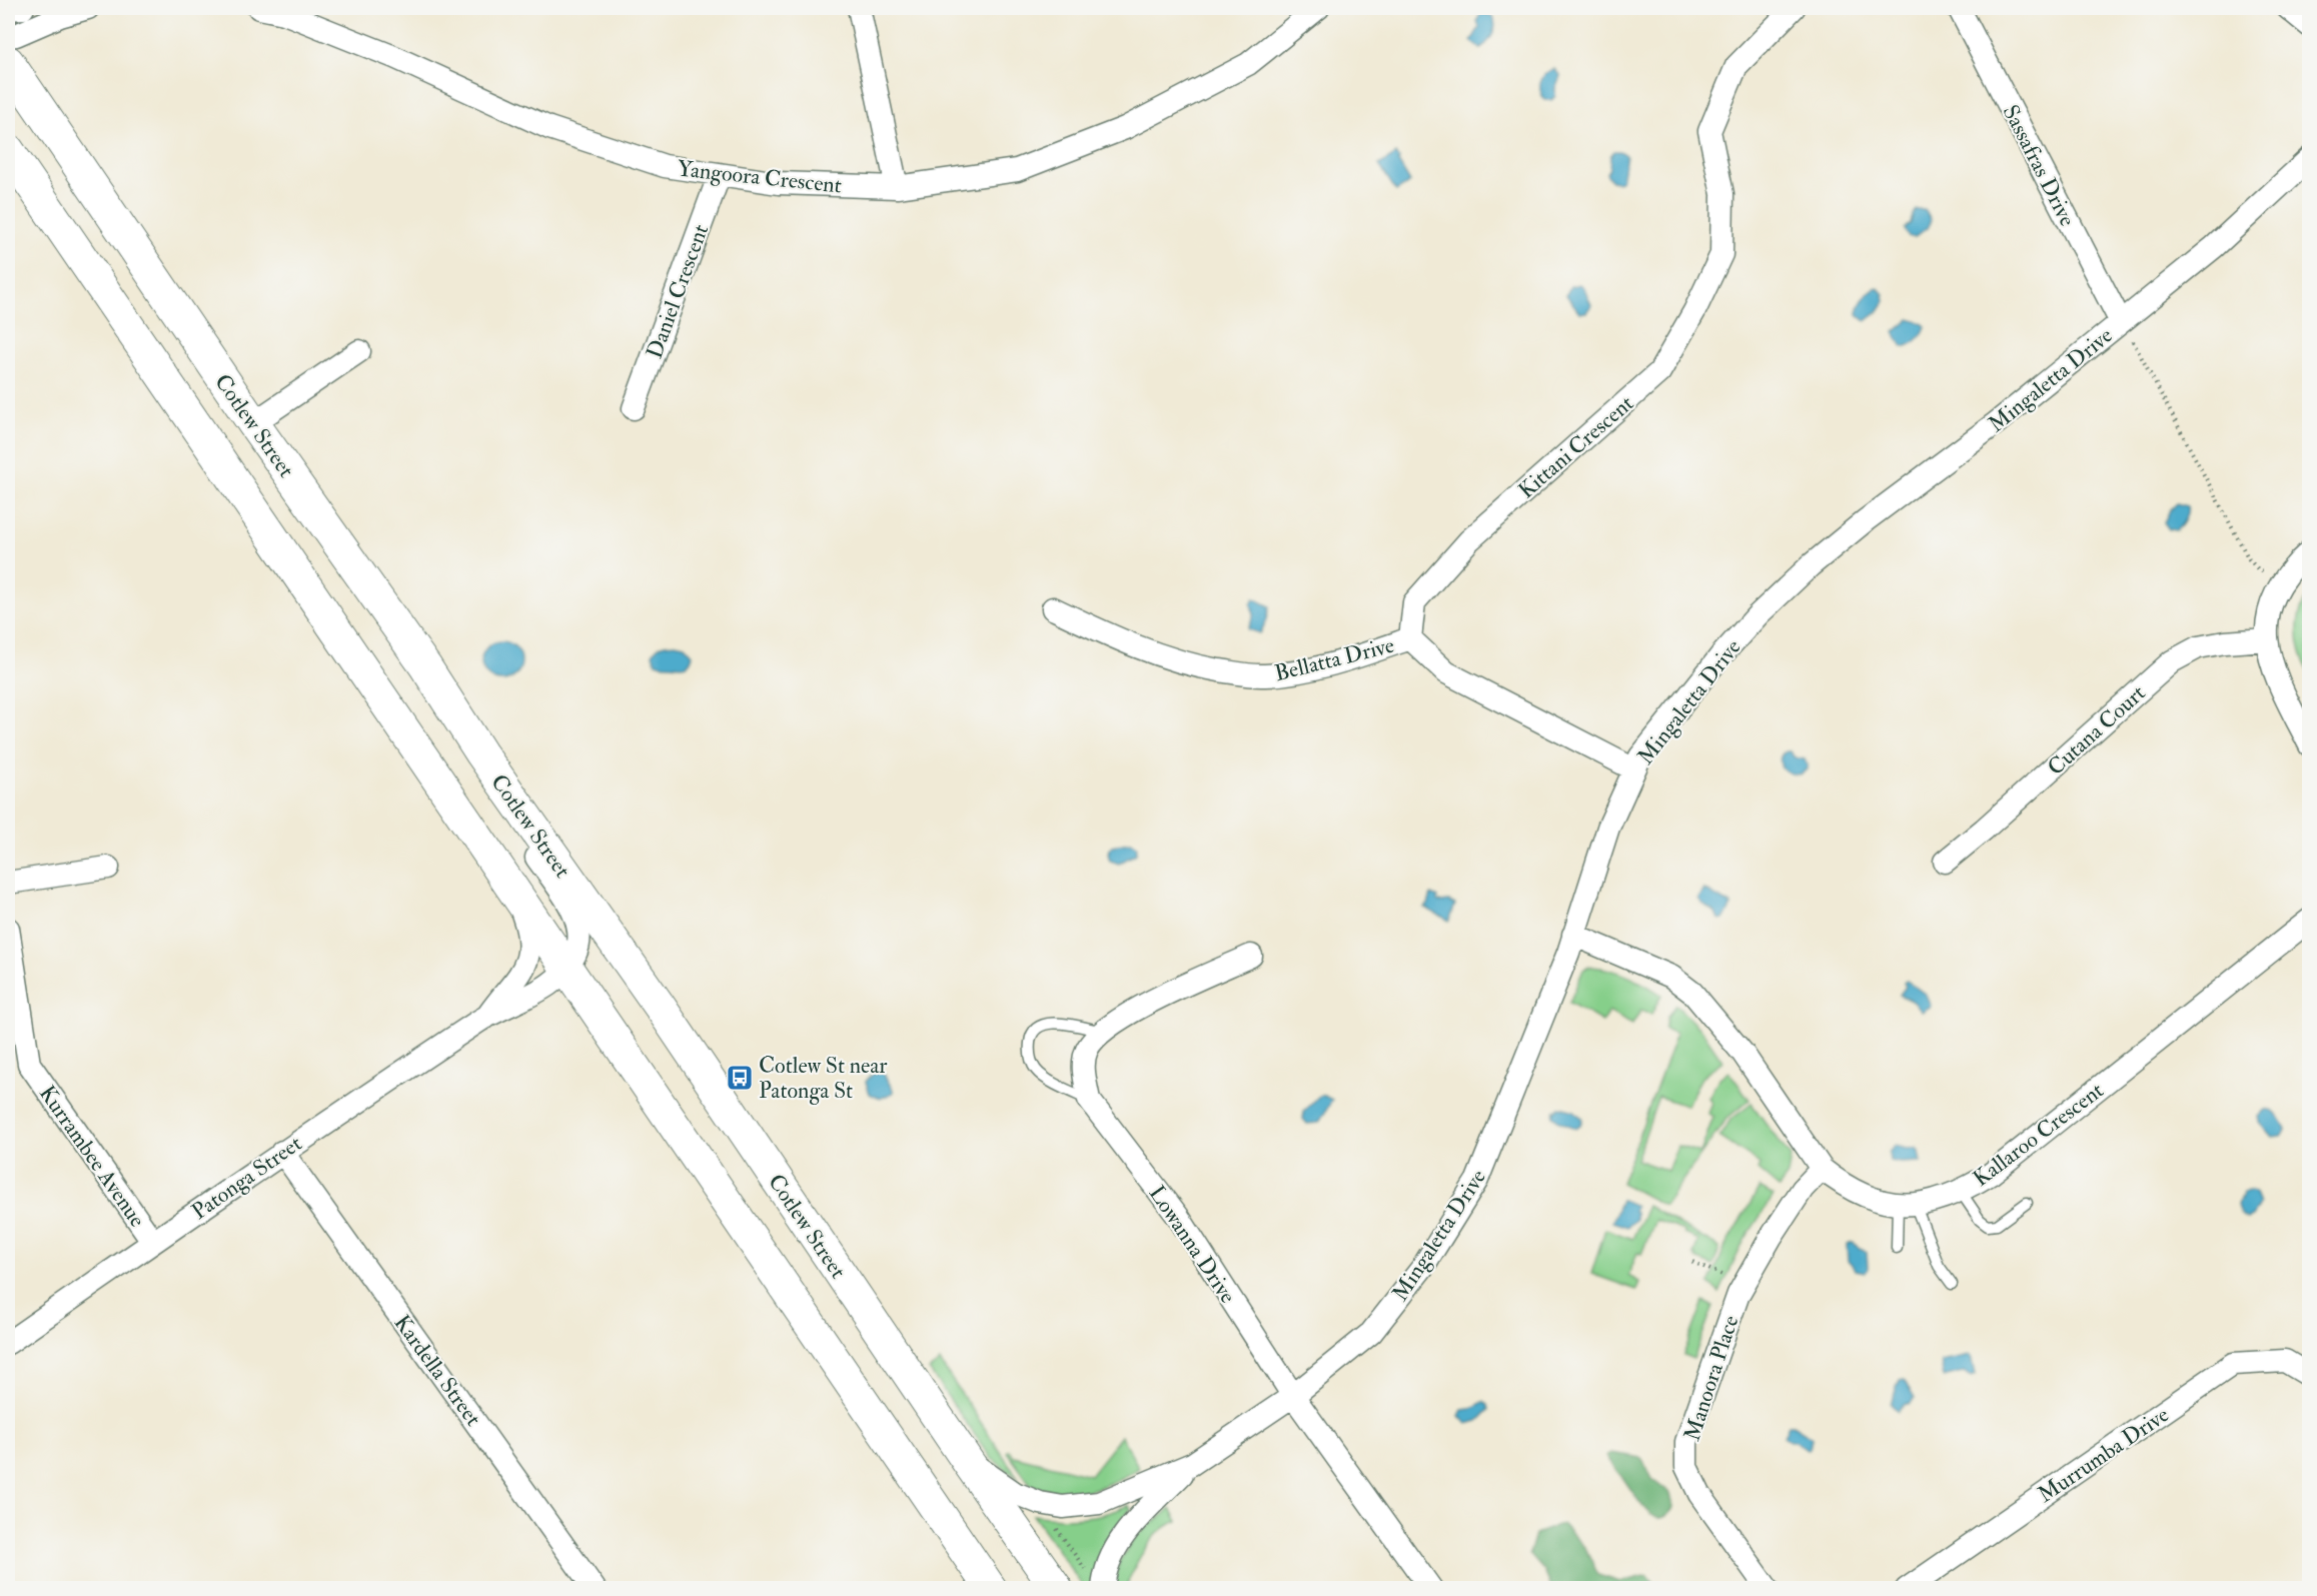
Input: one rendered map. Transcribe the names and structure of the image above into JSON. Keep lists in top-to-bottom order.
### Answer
{
  "streets": {
    "main road": ["Cotlew Street"],
    "street": [
      "Sassafras Drive",
      "Yangoora Crescent",
      "Daniel Crescent",
      "Mingaletta Drive",
      "Kittani Crescent",
      "Bellatta Drive",
      "Cutana Court",
      "Kallaroo Crescent",
      "Kurrambee Avenue",
      "Patonga Street",
      "Lowanna Drive",
      "Kardella Street",
      "Manoora Place",
      "Murrumba Drive"
    ]
  },
  "crossings": [
    ["Sassafras Drive", "Mingaletta Drive"],
    ["Yangoora Crescent", "Daniel Crescent"],
    ["Mingaletta Drive", "Cotlew Street"],
    ["Mingaletta Drive", "Kallaroo Crescent"],
    ["Mingaletta Drive", "Lowanna Drive"],
    ["Cotlew Street", "Patonga Street"],
    ["Kittani Crescent", "Bellatta Drive"],
    ["Kallaroo Crescent", "Manoora Place"],
    ["Kurrambee Avenue", "Patonga Street"],
    ["Patonga Street", "Kardella Street"]
  ],
  "places": {
    "bus stop": ["Cotlew St near Patonga St"]
  }
}
